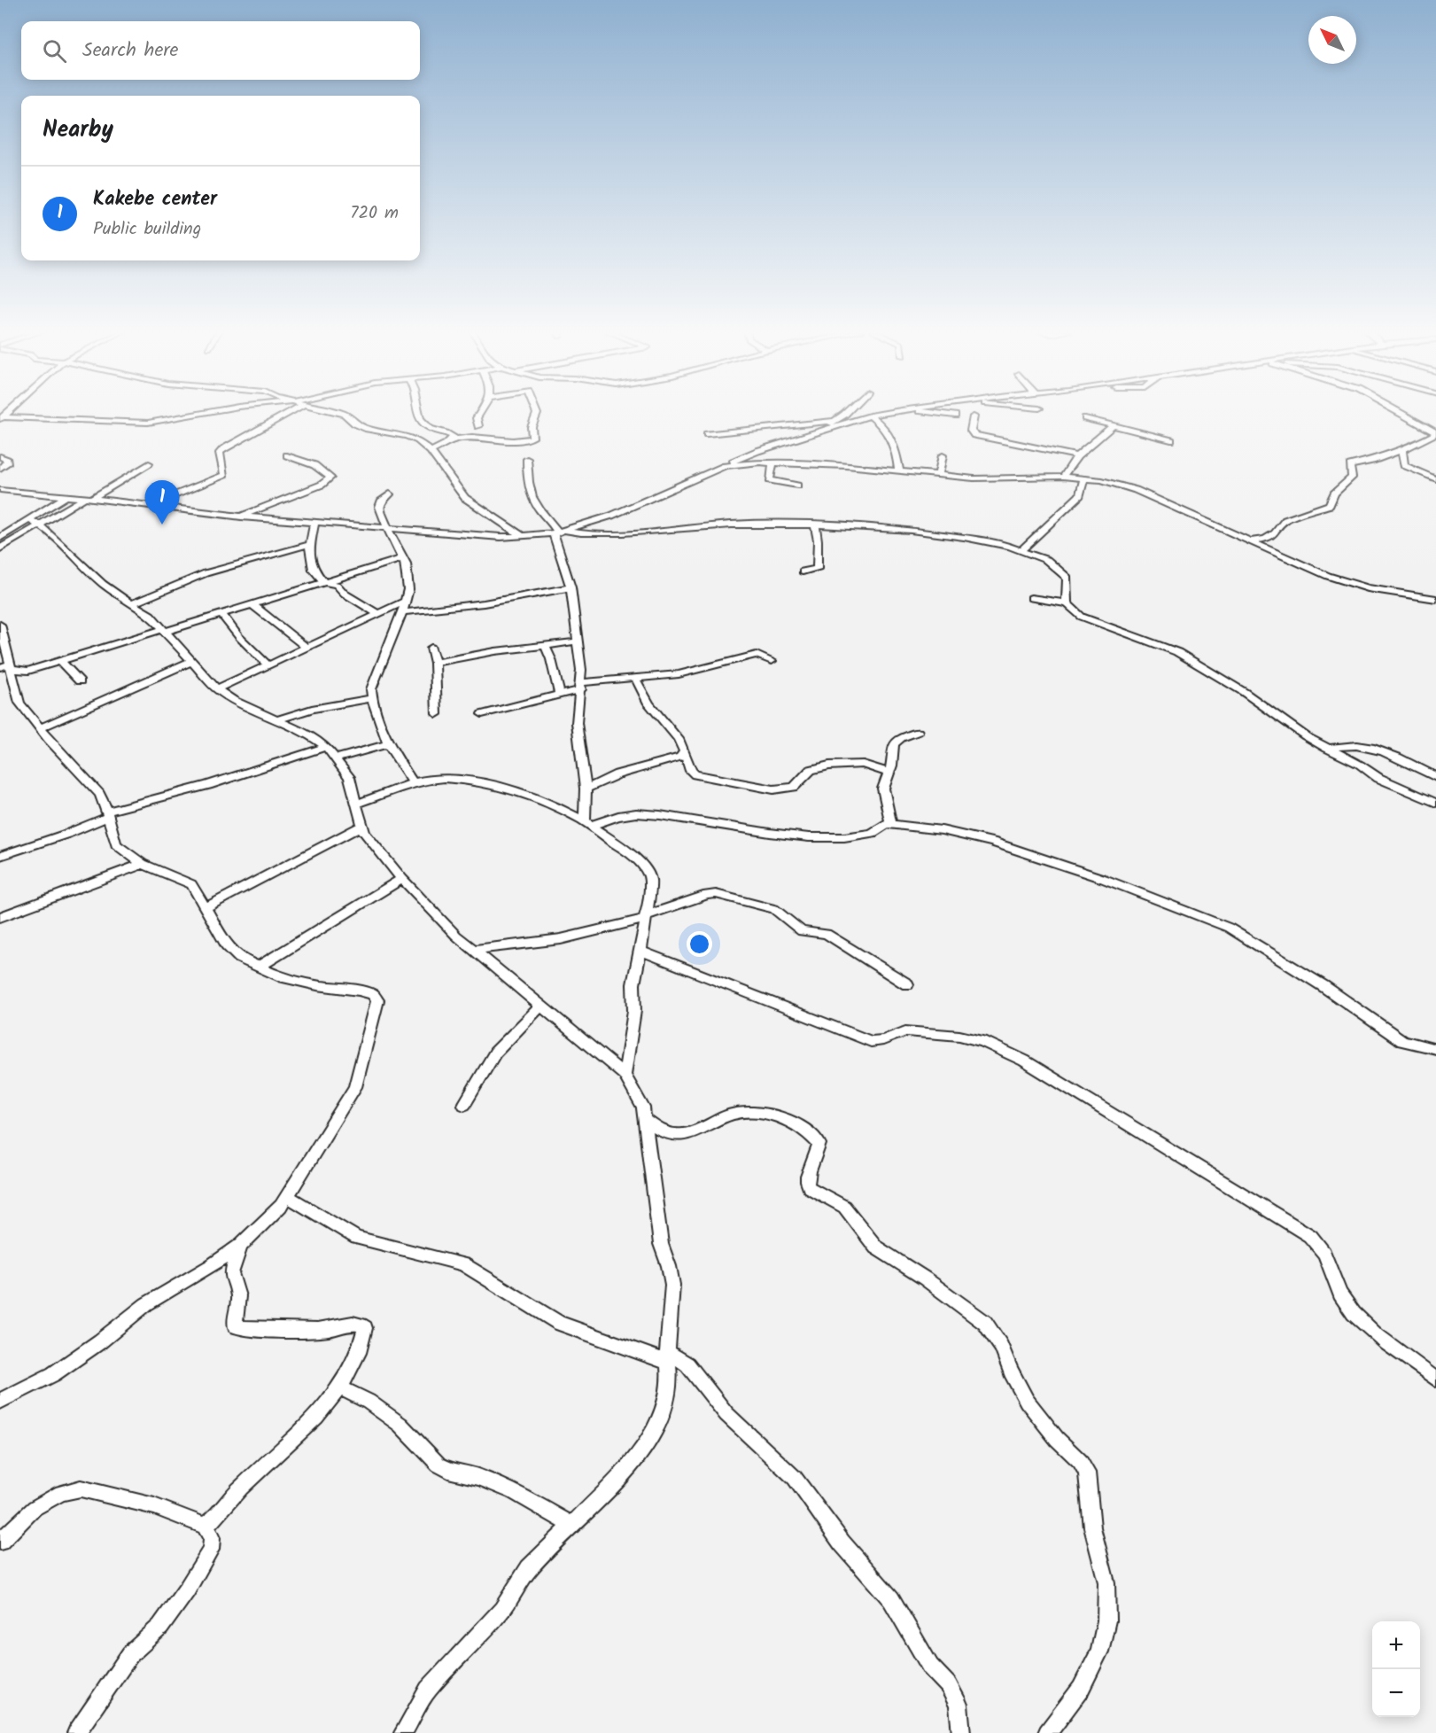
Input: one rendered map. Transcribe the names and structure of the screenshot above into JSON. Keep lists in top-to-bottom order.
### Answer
{
  "north": "top left",
  "page": {
    "search": "Search here",
    "heading": "Nearby",
    "list": [
      {
        "mark": "1",
        "name": "Kakebe center",
        "note": "Public building",
        "value": "720 m"
      }
    ],
    "pins": "1",
    "map_buttons": ["+", "−"]
  }
}
